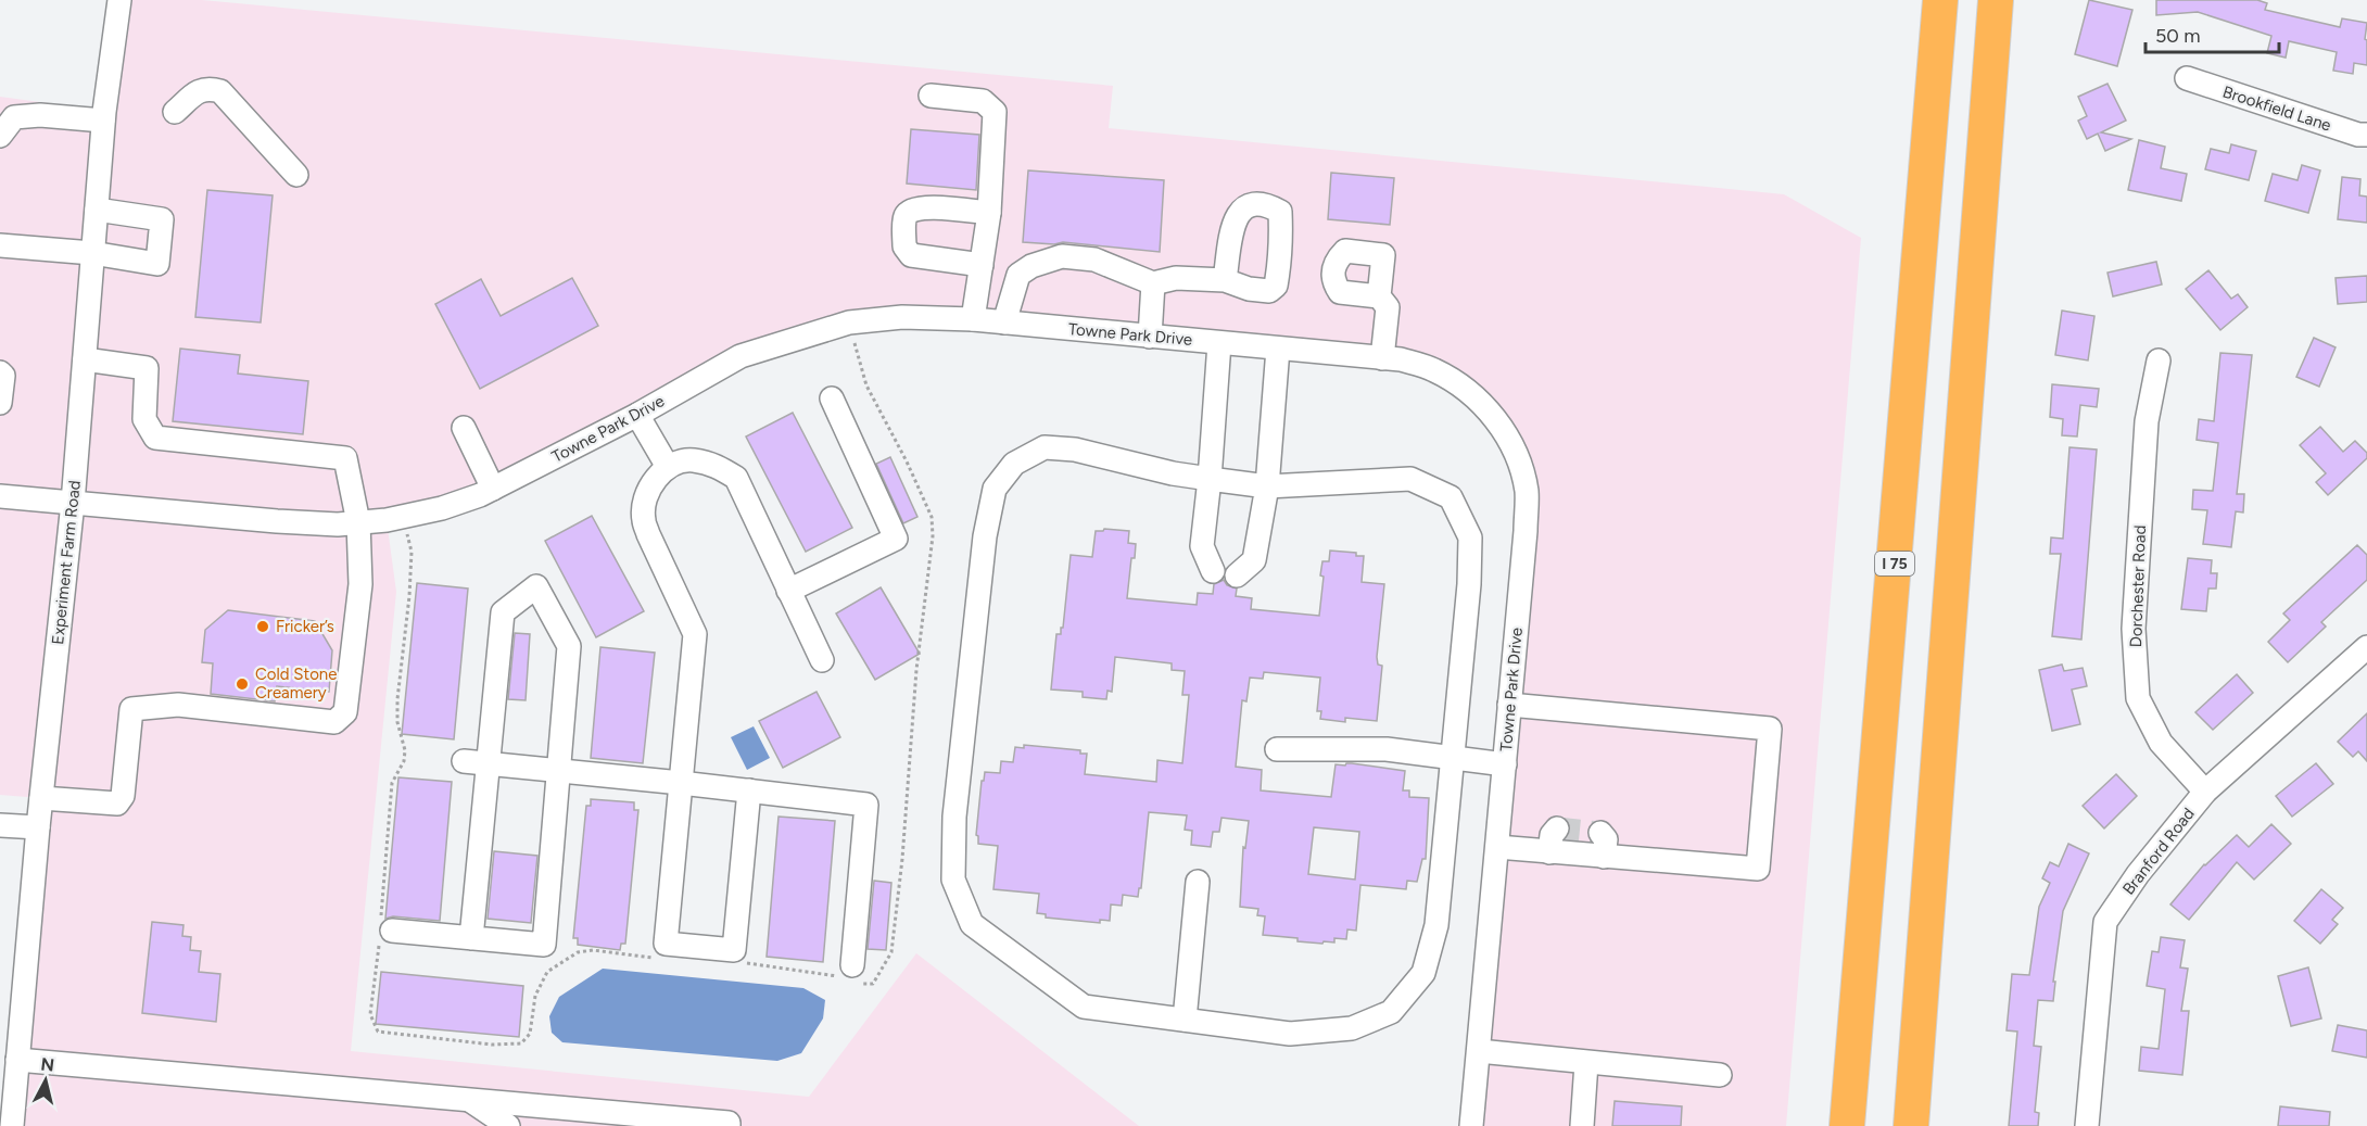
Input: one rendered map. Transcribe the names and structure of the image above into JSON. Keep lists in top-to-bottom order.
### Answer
{
  "streets": {
    "highway": ["I 75"],
    "street": [
      "Brookfield Lane",
      "Towne Park Drive",
      "Experiment Farm Road",
      "Dorchester Road",
      "Branford Road"
    ]
  },
  "crossings": [
    ["Towne Park Drive", "Experiment Farm Road"],
    ["Dorchester Road", "Branford Road"]
  ],
  "places": ["Fricker’s", "Cold Stone Creamery"],
  "scale_bar": "50 m",
  "north": "top"
}
